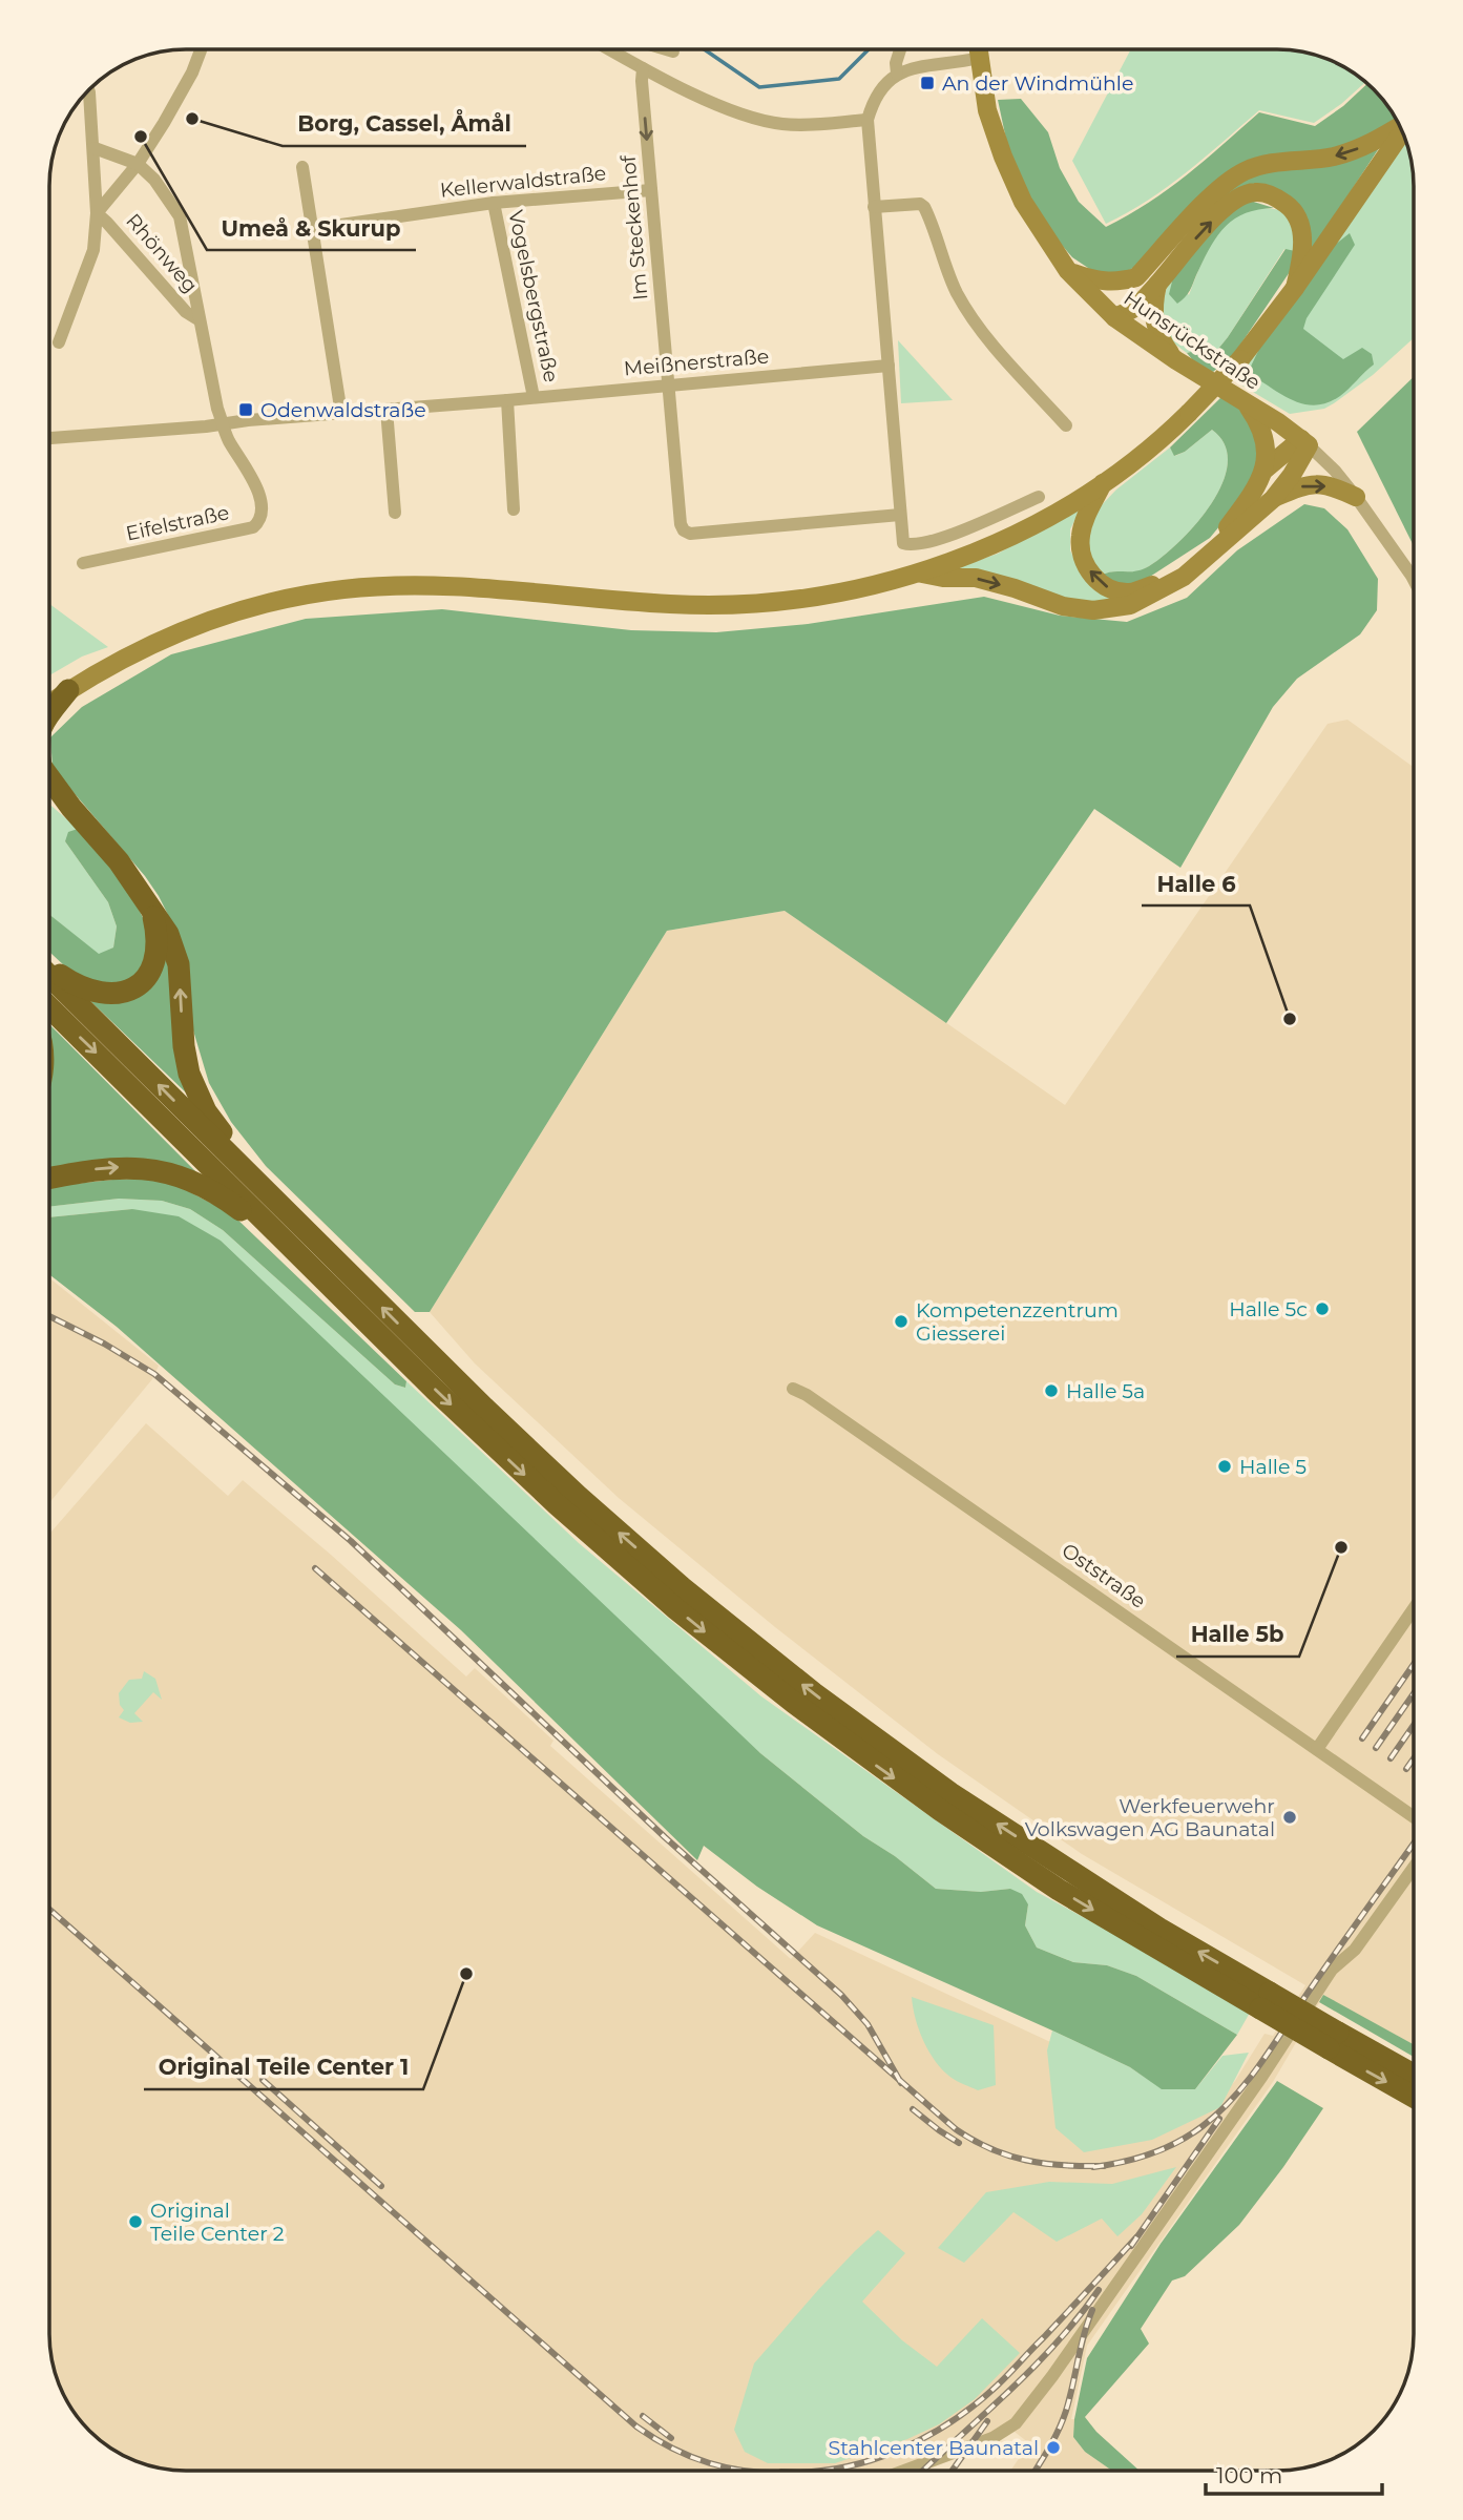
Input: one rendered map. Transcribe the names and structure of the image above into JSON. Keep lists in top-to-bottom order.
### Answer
{
  "streets": {
    "main road": ["Hunsrückstraße"],
    "street": [
      "Kellerwaldstraße",
      "Im Steckenhof",
      "Rhönweg",
      "Vogelsbergstraße",
      "Meißnerstraße",
      "Eifelstraße",
      "Oststraße"
    ]
  },
  "crossings": [
    ["Kellerwaldstraße", "Im Steckenhof"],
    ["Kellerwaldstraße", "Vogelsbergstraße"],
    ["Im Steckenhof", "Meißnerstraße"],
    ["Vogelsbergstraße", "Meißnerstraße"],
    ["Meißnerstraße", "Eifelstraße"]
  ],
  "places": {
    "transit": ["An der Windmühle", "Odenwaldstraße"],
    "other": [
      "Borg, Cassel, Åmål",
      "Umeå & Skurup",
      "Halle 6",
      "Halle 5c",
      "Kompetenzzentrum Giesserei",
      "Halle 5a",
      "Halle 5",
      "Halle 5b",
      "Werkfeuerwehr Volkswagen AG Baunatal",
      "Original Teile Center 1",
      "Original Teile Center 2",
      "Stahlcenter Baunatal"
    ]
  },
  "scale_bar": "100 m"
}
